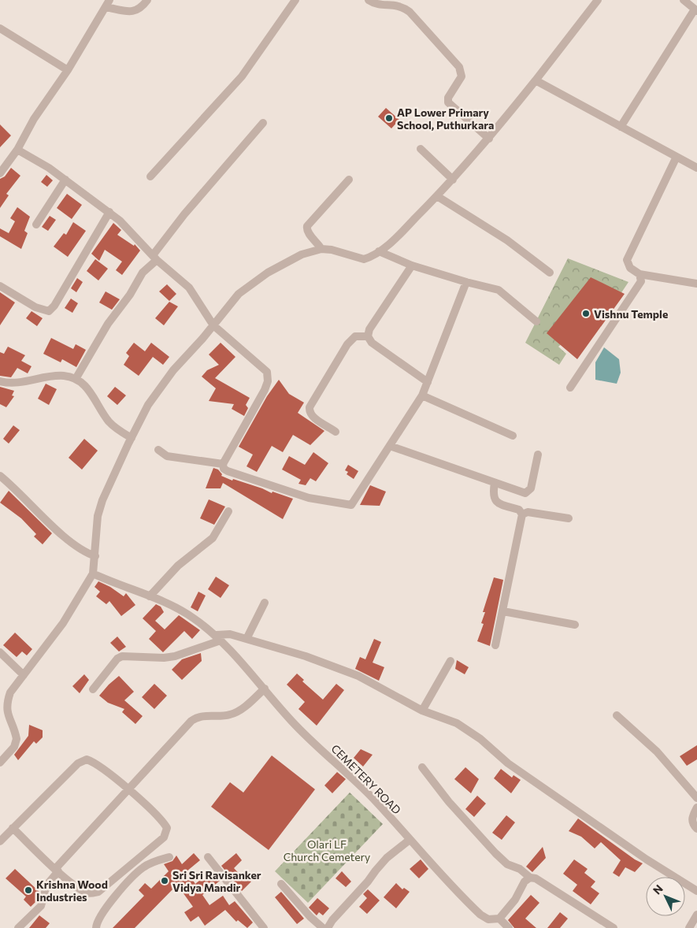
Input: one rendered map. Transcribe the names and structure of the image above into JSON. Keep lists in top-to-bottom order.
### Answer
{
  "streets": {
    "street": ["CEMETERY ROAD"]
  },
  "parks": ["Olari LF Church Cemetery"],
  "places": [
    "AP Lower Primary School, Puthurkara",
    "Vishnu Temple",
    "Sri Sri Ravisanker Vidya Mandir",
    "Krishna Wood Industries"
  ],
  "north": "top left"
}
